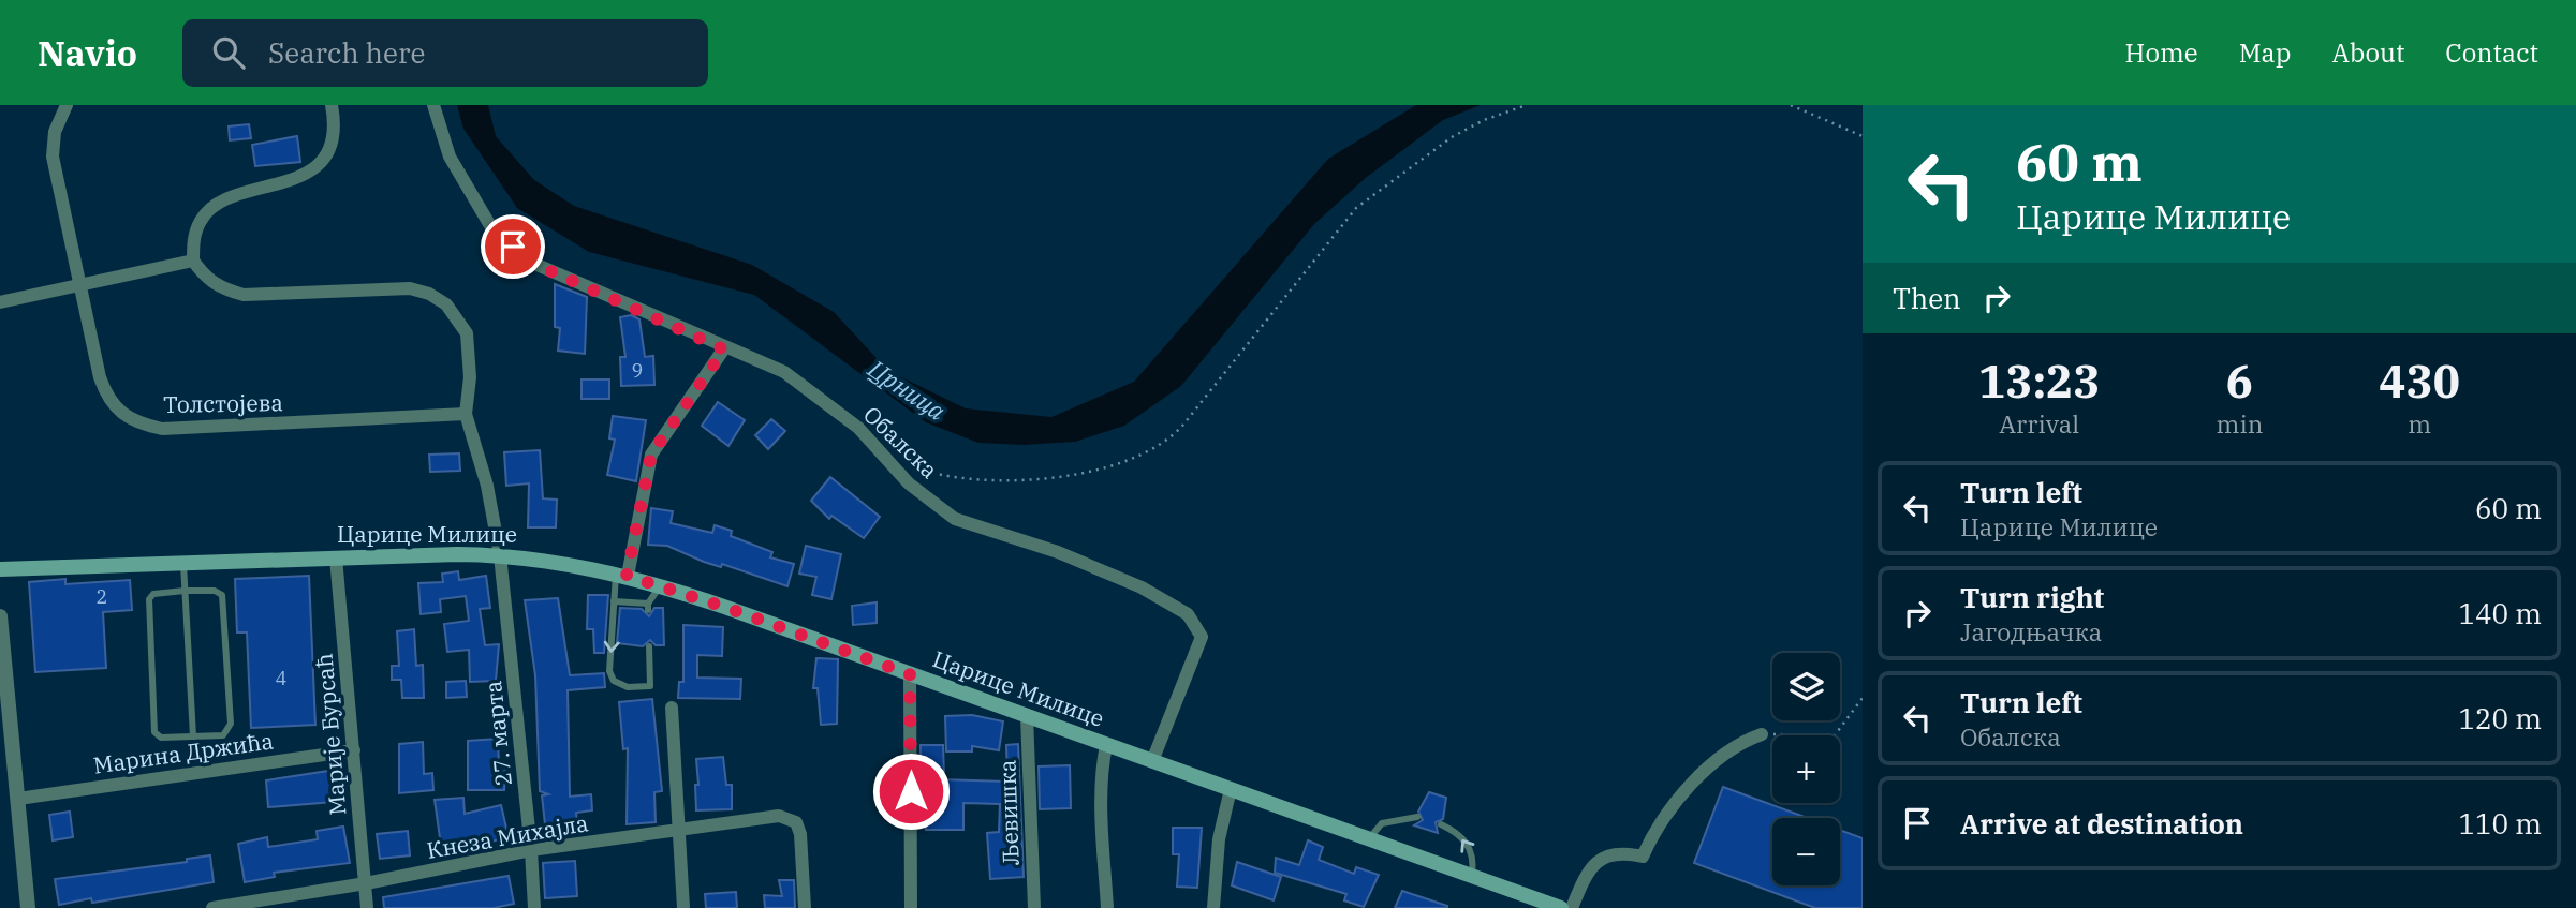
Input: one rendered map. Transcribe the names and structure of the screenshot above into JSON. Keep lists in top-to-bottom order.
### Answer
{
  "streets": {
    "main road": ["Царице Милице"],
    "street": [
      "Толстојева",
      "Обалска",
      "27. марта",
      "Марије Бурсаћ",
      "Марина Држића",
      "Љевишка",
      "Кнеза Михајла"
    ]
  },
  "crossings": [
    ["Толстојева", "27. марта"],
    ["Обалска", "Царице Милице"],
    ["Царице Милице", "27. марта"],
    ["Царице Милице", "Марије Бурсаћ"],
    ["Царице Милице", "Љевишка"],
    ["27. марта", "Кнеза Михајла"],
    ["Марије Бурсаћ", "Марина Држића"],
    ["Марије Бурсаћ", "Кнеза Михајла"]
  ],
  "water": ["Црница"],
  "house_numbers": ["9", "2", "4"],
  "page": {
    "header": "Navio",
    "search": "Search here",
    "nav": [
      "Home",
      "Map",
      "About",
      "Contact"
    ],
    "turn": ["60 m", "Царице Милице"],
    "then": "Then",
    "eta": [
      "13:23",
      "Arrival",
      "6",
      "min",
      "430",
      "m"
    ],
    "list": [
      {
        "name": "Turn left",
        "note": "Царице Милице",
        "value": "60 m"
      },
      {
        "name": "Turn right",
        "note": "Јагодњачка",
        "value": "140 m"
      },
      {
        "name": "Turn left",
        "note": "Обалска",
        "value": "120 m"
      },
      {
        "name": "Arrive at destination",
        "value": "110 m"
      }
    ],
    "map_buttons": ["+", "−"]
  }
}
